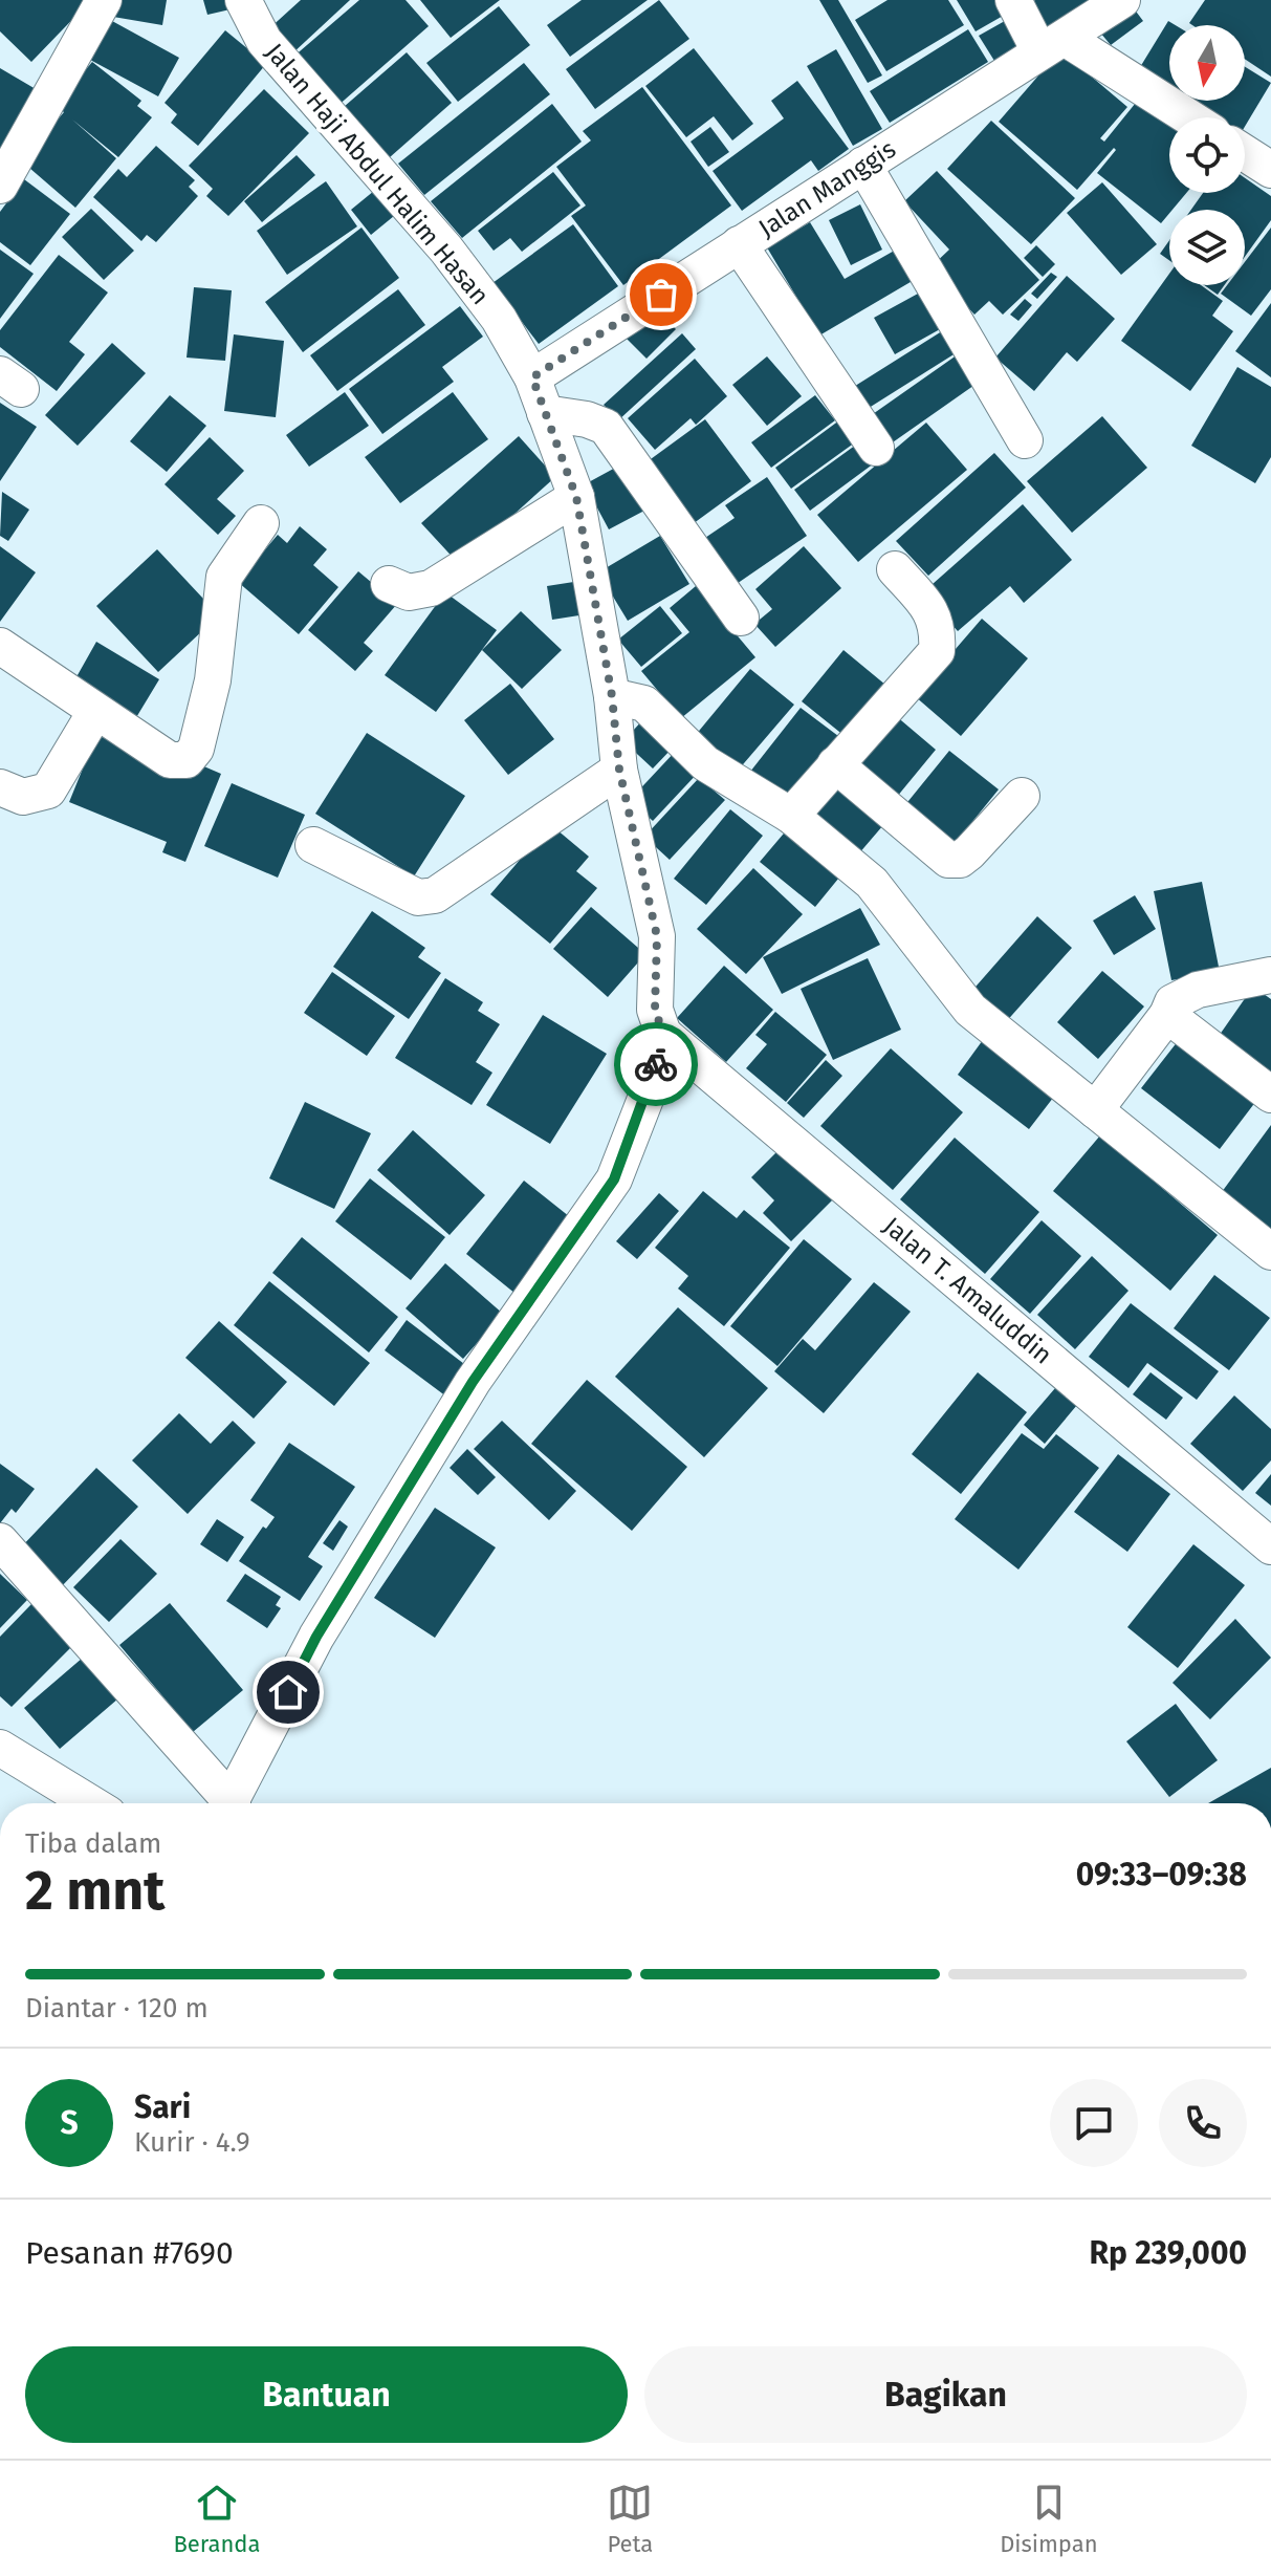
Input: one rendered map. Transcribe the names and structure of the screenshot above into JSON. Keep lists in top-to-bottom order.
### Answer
{
  "streets": {
    "street": ["Jalan Haji Abdul Halim Hasan", "Jalan Manggis", "Jalan T. Amaluddin"]
  },
  "crossings": [
    ["Jalan Haji Abdul Halim Hasan", "Jalan Manggis"],
    ["Jalan Haji Abdul Halim Hasan", "Jalan T. Amaluddin"]
  ],
  "north": "bottom",
  "page": {
    "heading": ["2 mnt", "Tiba dalam", "09:33–09:38"],
    "panel": [
      "Sari",
      "Kurir · 4.9",
      "Pesanan #7690",
      "Rp 239,000"
    ],
    "bar": "Diantar · 120 m",
    "round": "S",
    "buttons": ["Bantuan", "Bagikan"],
    "tabs": ["Beranda", "Peta", "Disimpan"]
  }
}
